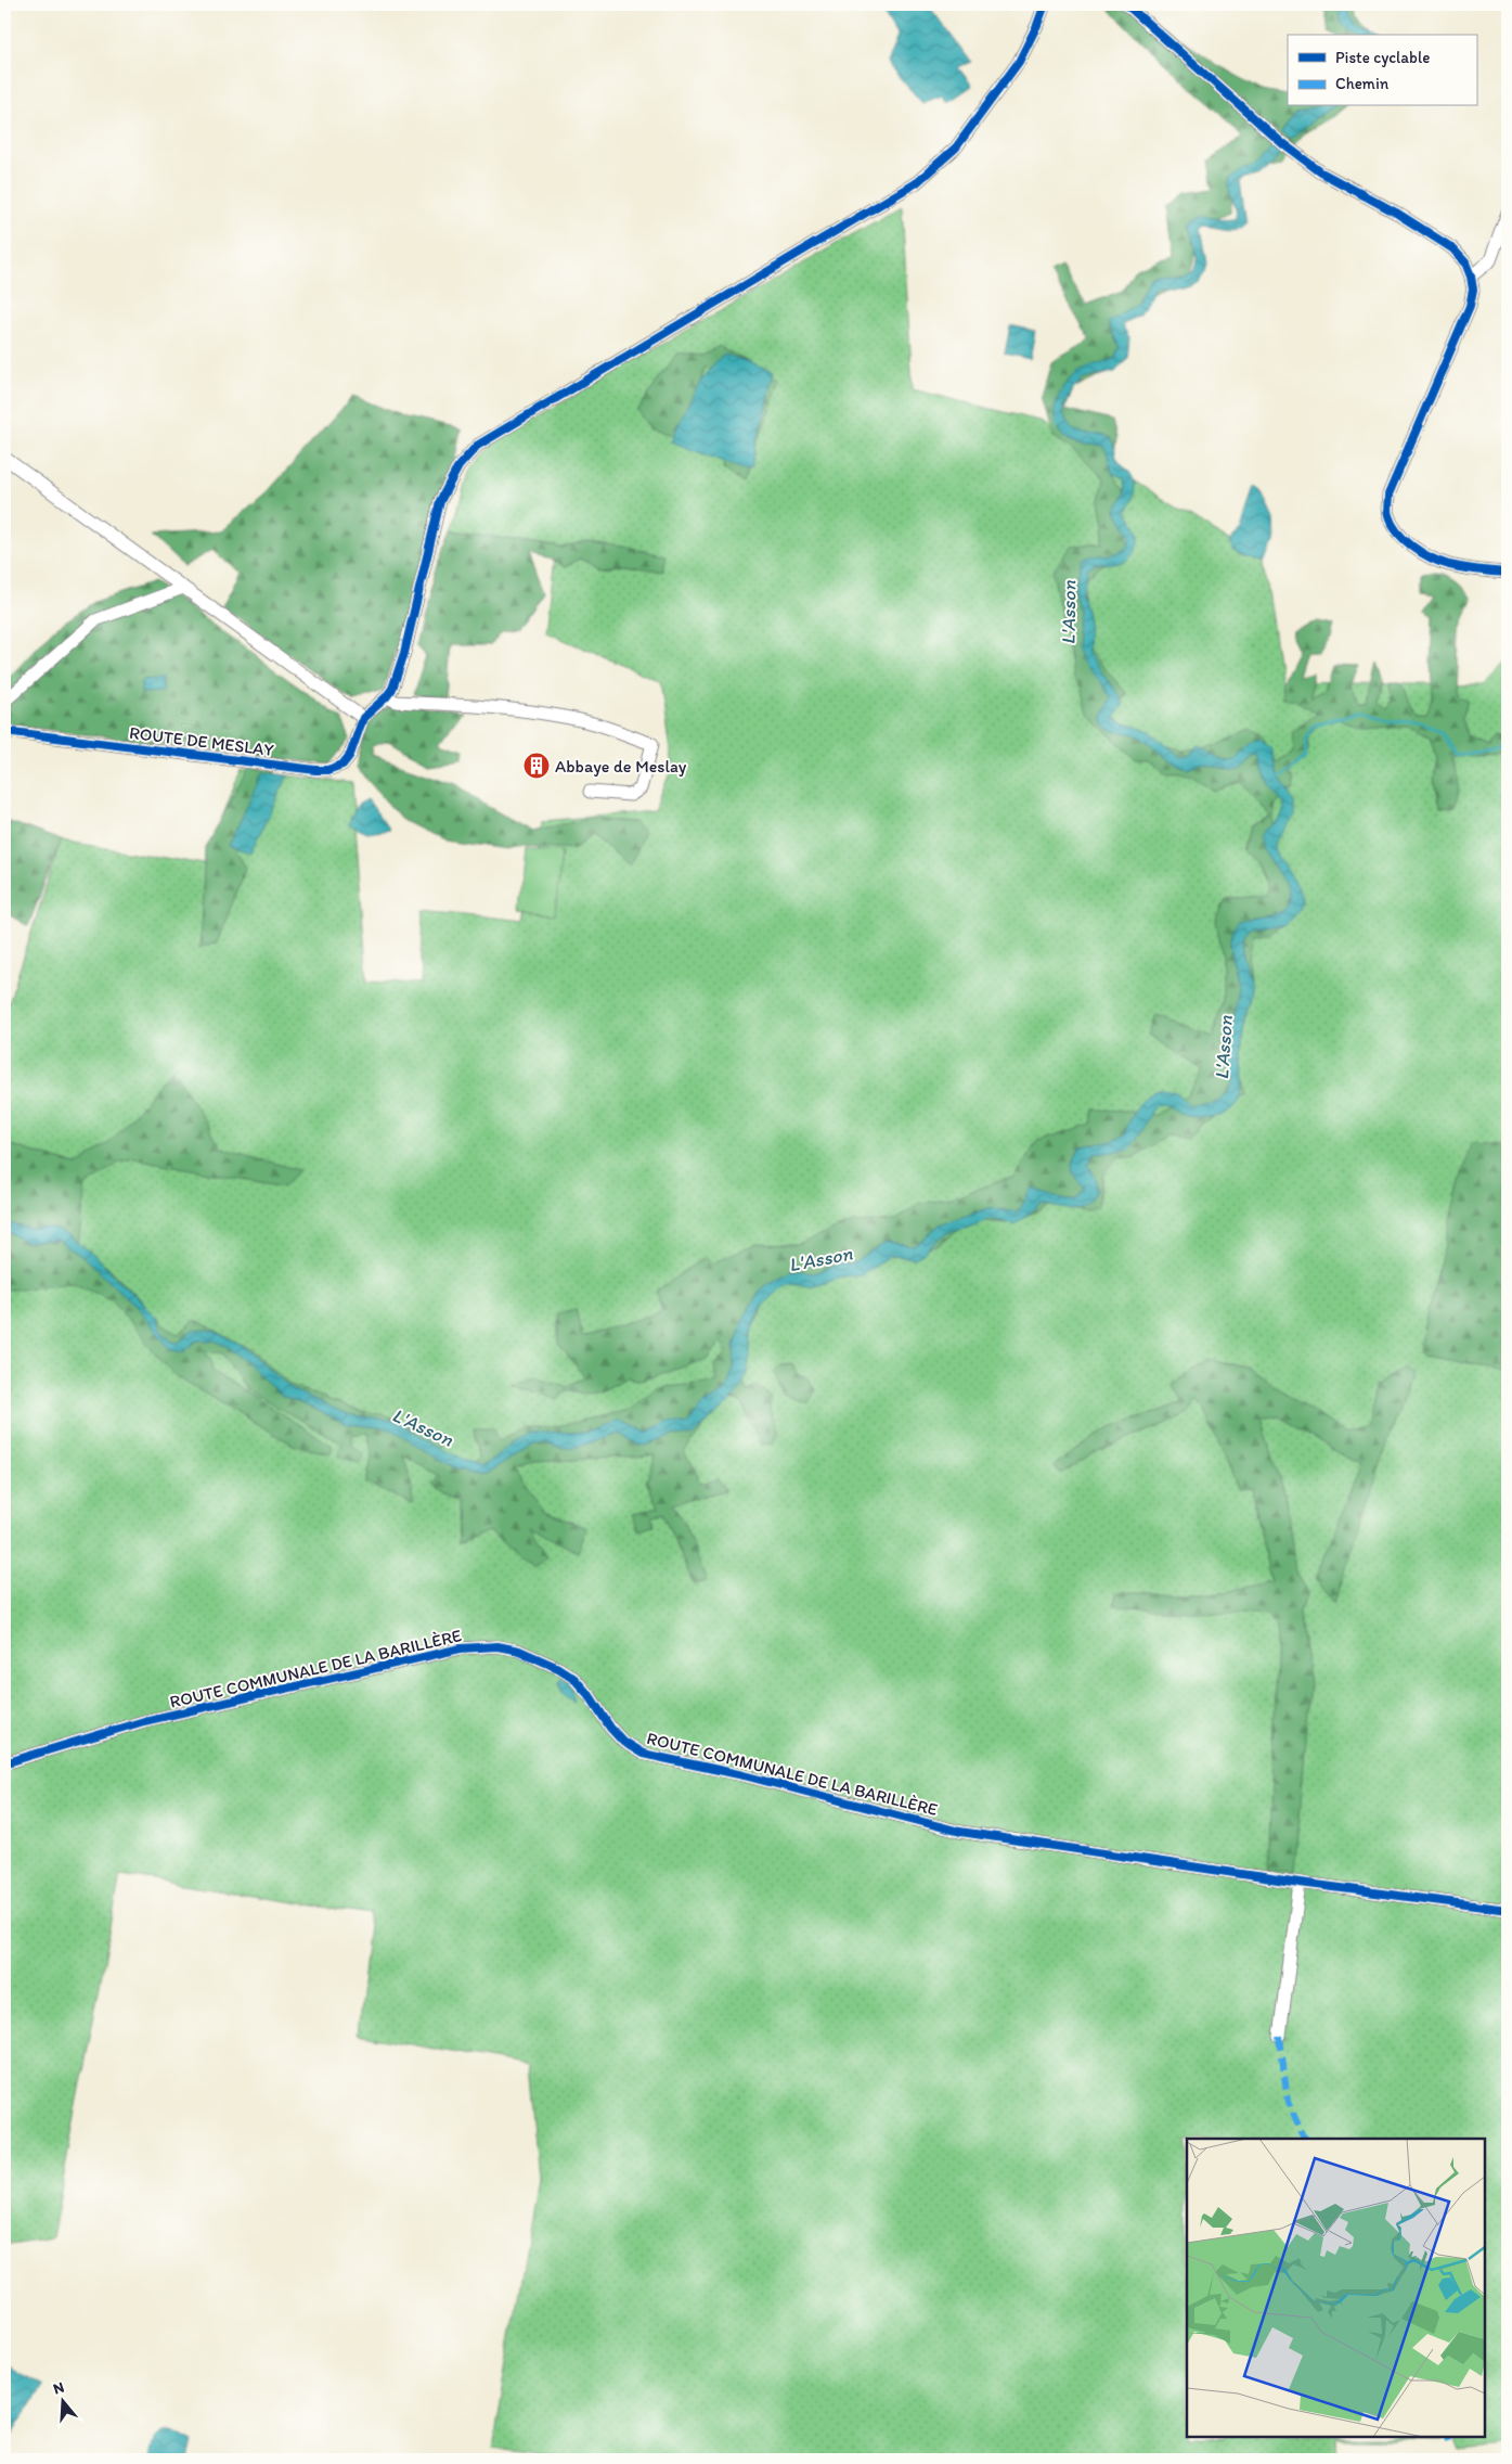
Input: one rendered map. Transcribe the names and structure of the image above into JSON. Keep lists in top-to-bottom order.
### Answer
{
  "streets": {
    "street": ["ROUTE DE MESLAY", "ROUTE COMMUNALE DE LA BARILLÈRE"]
  },
  "water": ["L'Asson"],
  "places": {
    "building": ["Abbaye de Meslay"]
  },
  "legend": ["Piste cyclable", "Chemin"],
  "north": "top"
}
